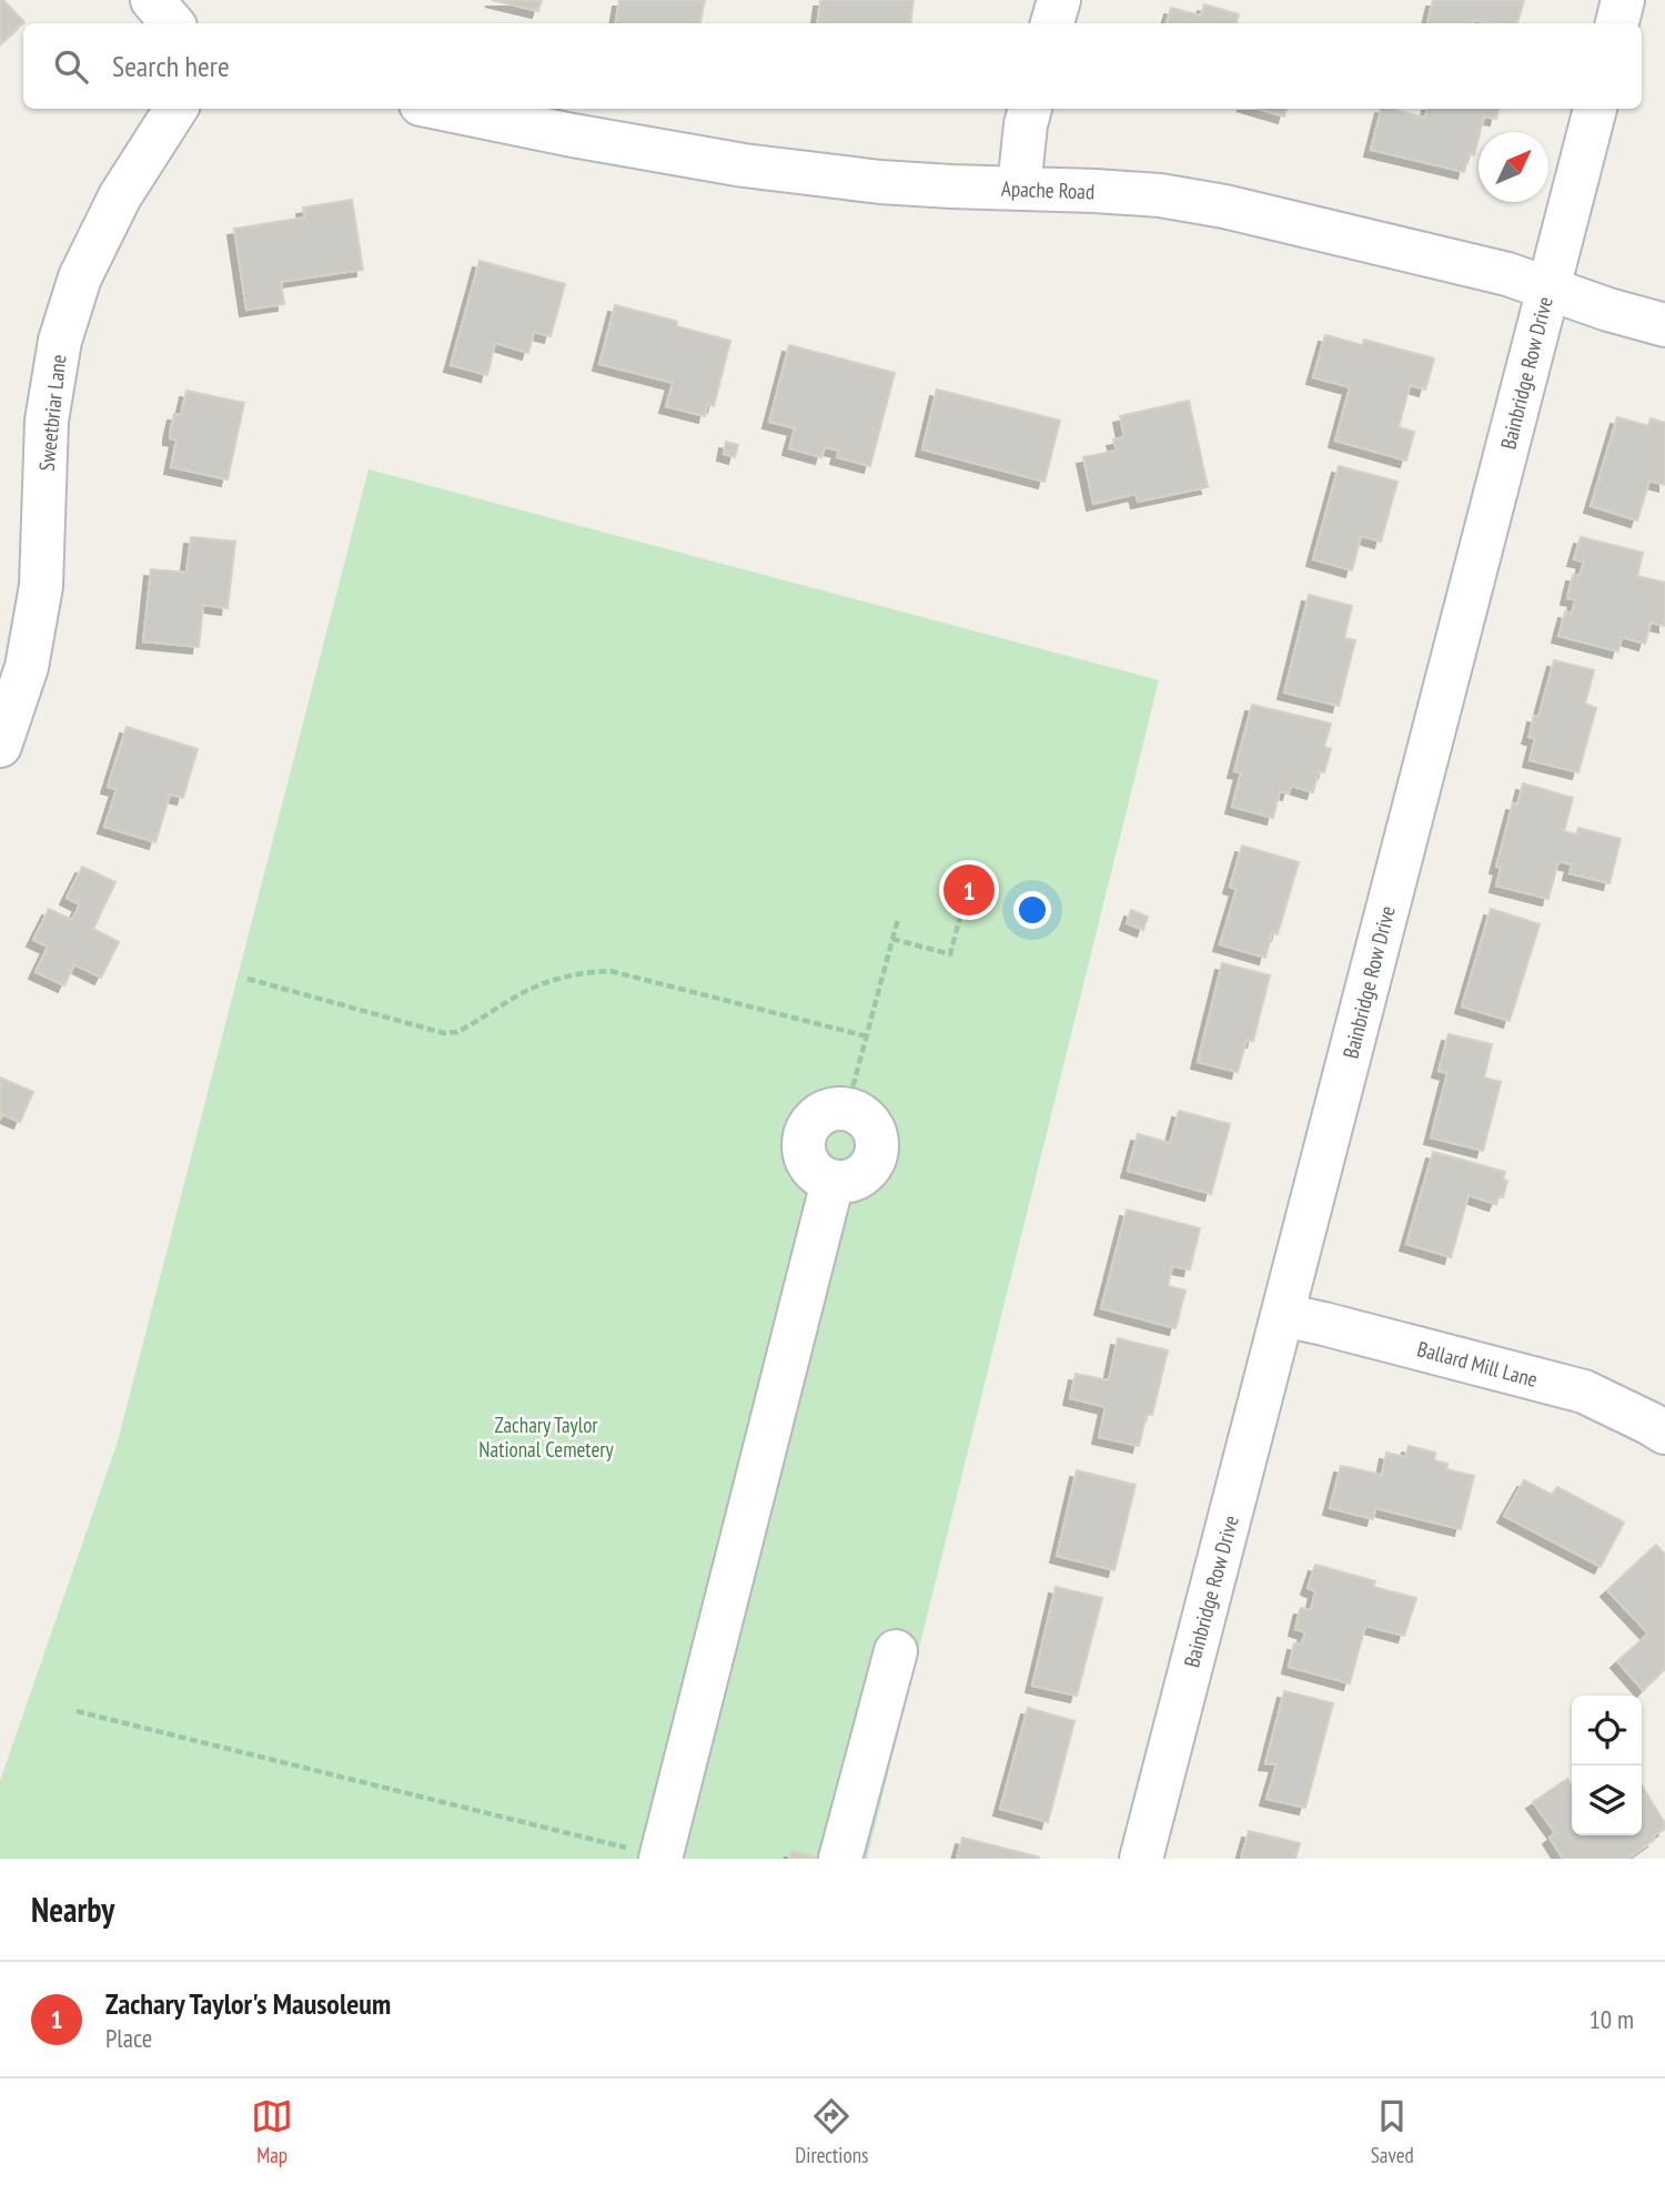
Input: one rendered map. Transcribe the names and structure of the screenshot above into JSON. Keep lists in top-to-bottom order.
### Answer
{
  "streets": {
    "street": [
      "Apache Road",
      "Bainbridge Row Drive",
      "Sweetbriar Lane",
      "Ballard Mill Lane"
    ]
  },
  "crossings": [
    ["Apache Road", "Bainbridge Row Drive"],
    ["Bainbridge Row Drive", "Ballard Mill Lane"]
  ],
  "parks": ["Zachary Taylor National Cemetery"],
  "north": "top right",
  "page": {
    "search": "Search here",
    "pins": "1",
    "heading": "Nearby",
    "list": [
      {
        "mark": "1",
        "name": "Zachary Taylor's Mausoleum",
        "note": "Place",
        "value": "10 m"
      }
    ],
    "nav": ["Map", "Directions", "Saved"]
  }
}
